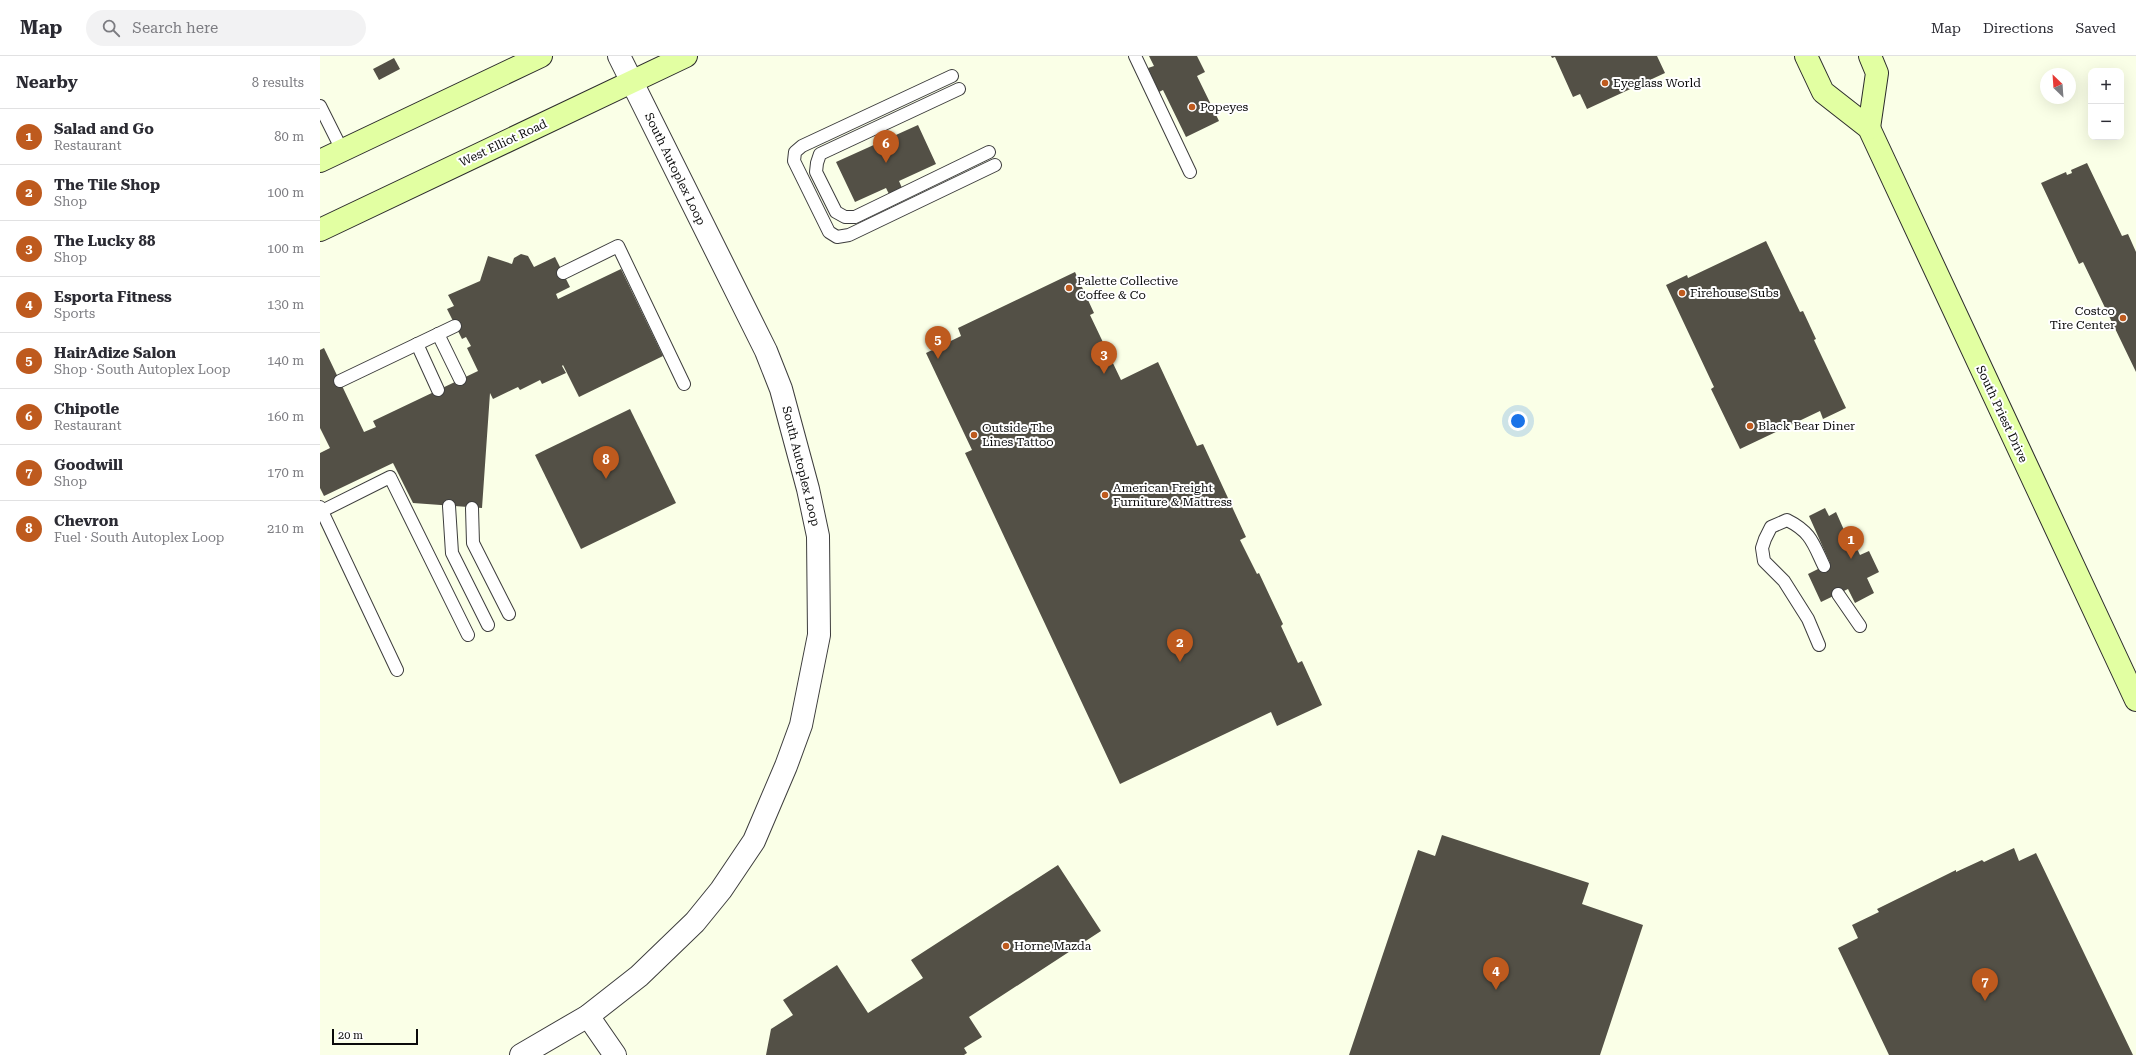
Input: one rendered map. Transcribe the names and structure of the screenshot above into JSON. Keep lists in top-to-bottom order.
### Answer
{
  "streets": {
    "main road": ["West Elliot Road", "South Priest Drive"],
    "street": ["South Autoplex Loop"]
  },
  "crossings": [
    ["West Elliot Road", "South Autoplex Loop"]
  ],
  "places": [
    "Eyeglass World",
    "Popeyes",
    "Palette Collective Coffee & Co",
    "Firehouse Subs",
    "Costco Tire Center",
    "Black Bear Diner",
    "Outside The Lines Tattoo",
    "American Freight Furniture & Mattress",
    "Horne Mazda"
  ],
  "scale_bar": "20 m",
  "north": "top left",
  "page": {
    "header": "Map",
    "search": "Search here",
    "nav": ["Map", "Directions", "Saved"],
    "heading": ["Nearby", "8 results"],
    "map_buttons": ["+", "−"],
    "list": [
      {
        "mark": "1",
        "name": "Salad and Go",
        "note": "Restaurant",
        "value": "80 m"
      },
      {
        "mark": "2",
        "name": "The Tile Shop",
        "note": "Shop",
        "value": "100 m"
      },
      {
        "mark": "3",
        "name": "The Lucky 88",
        "note": "Shop",
        "value": "100 m"
      },
      {
        "mark": "4",
        "name": "Esporta Fitness",
        "note": "Sports",
        "value": "130 m"
      },
      {
        "mark": "5",
        "name": "HairAdize Salon",
        "note": "Shop · South Autoplex Loop",
        "value": "140 m"
      },
      {
        "mark": "6",
        "name": "Chipotle",
        "note": "Restaurant",
        "value": "160 m"
      },
      {
        "mark": "7",
        "name": "Goodwill",
        "note": "Shop",
        "value": "170 m"
      },
      {
        "mark": "8",
        "name": "Chevron",
        "note": "Fuel · South Autoplex Loop",
        "value": "210 m"
      }
    ],
    "pins": [
      "6",
      "5",
      "3",
      "8",
      "1",
      "2",
      "4",
      "7"
    ],
    "scale": "20 m"
  }
}
